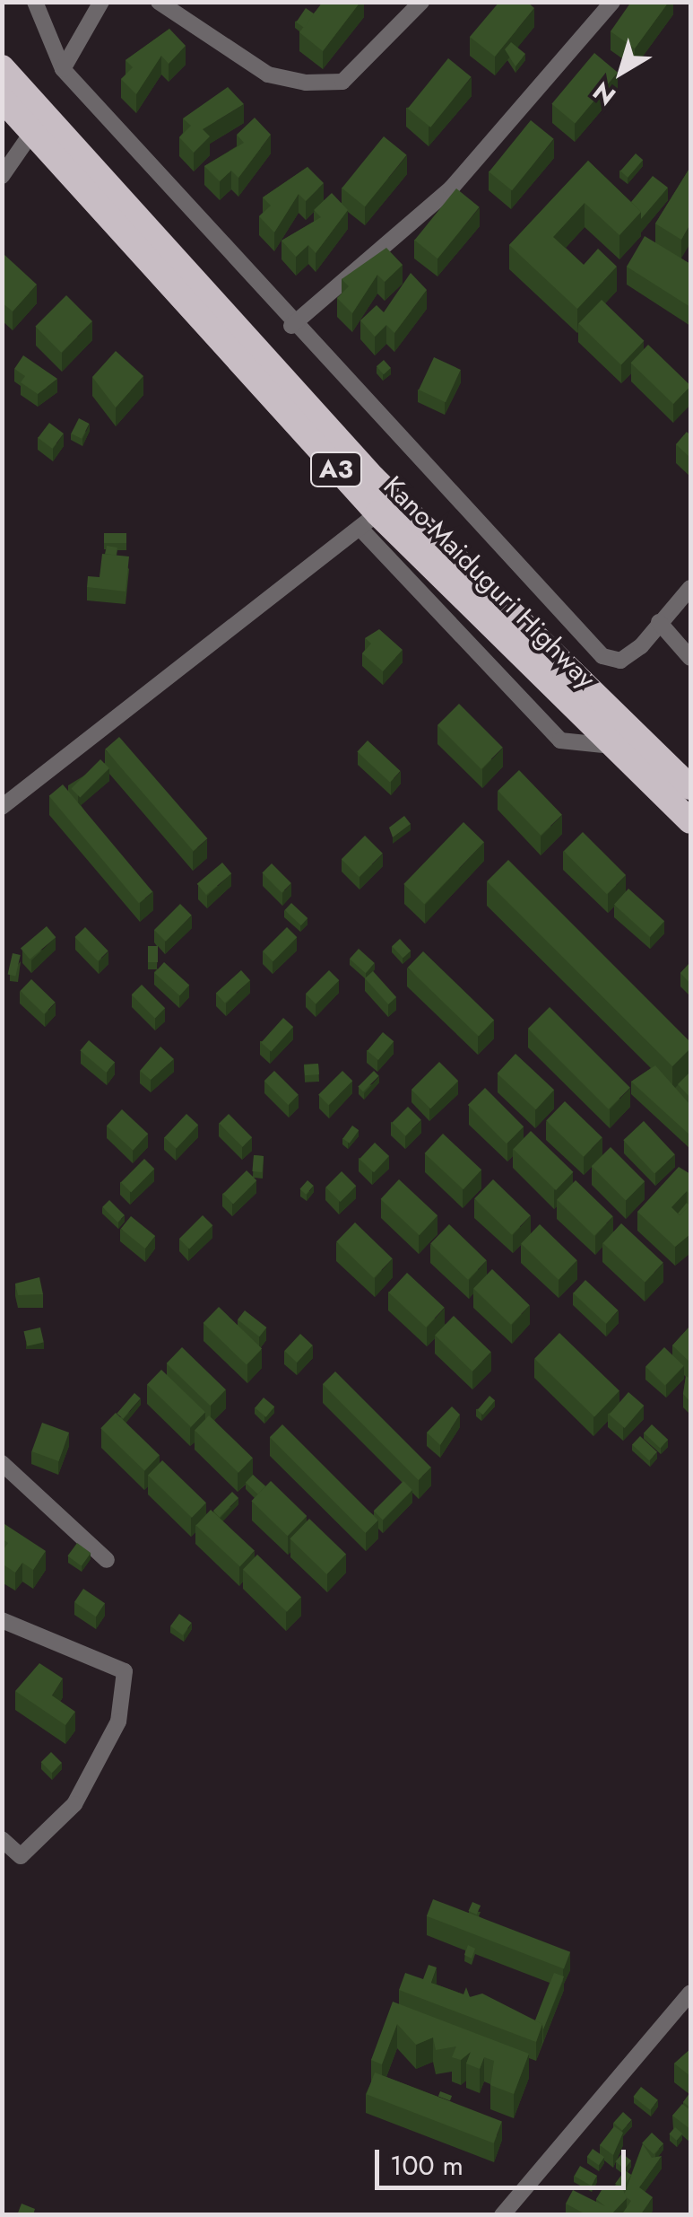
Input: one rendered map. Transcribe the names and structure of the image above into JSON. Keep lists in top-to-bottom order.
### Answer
{
  "streets": {
    "highway": ["A3", "Kano-Maiduguri Highway"]
  },
  "scale_bar": "100 m",
  "north": "bottom left"
}
